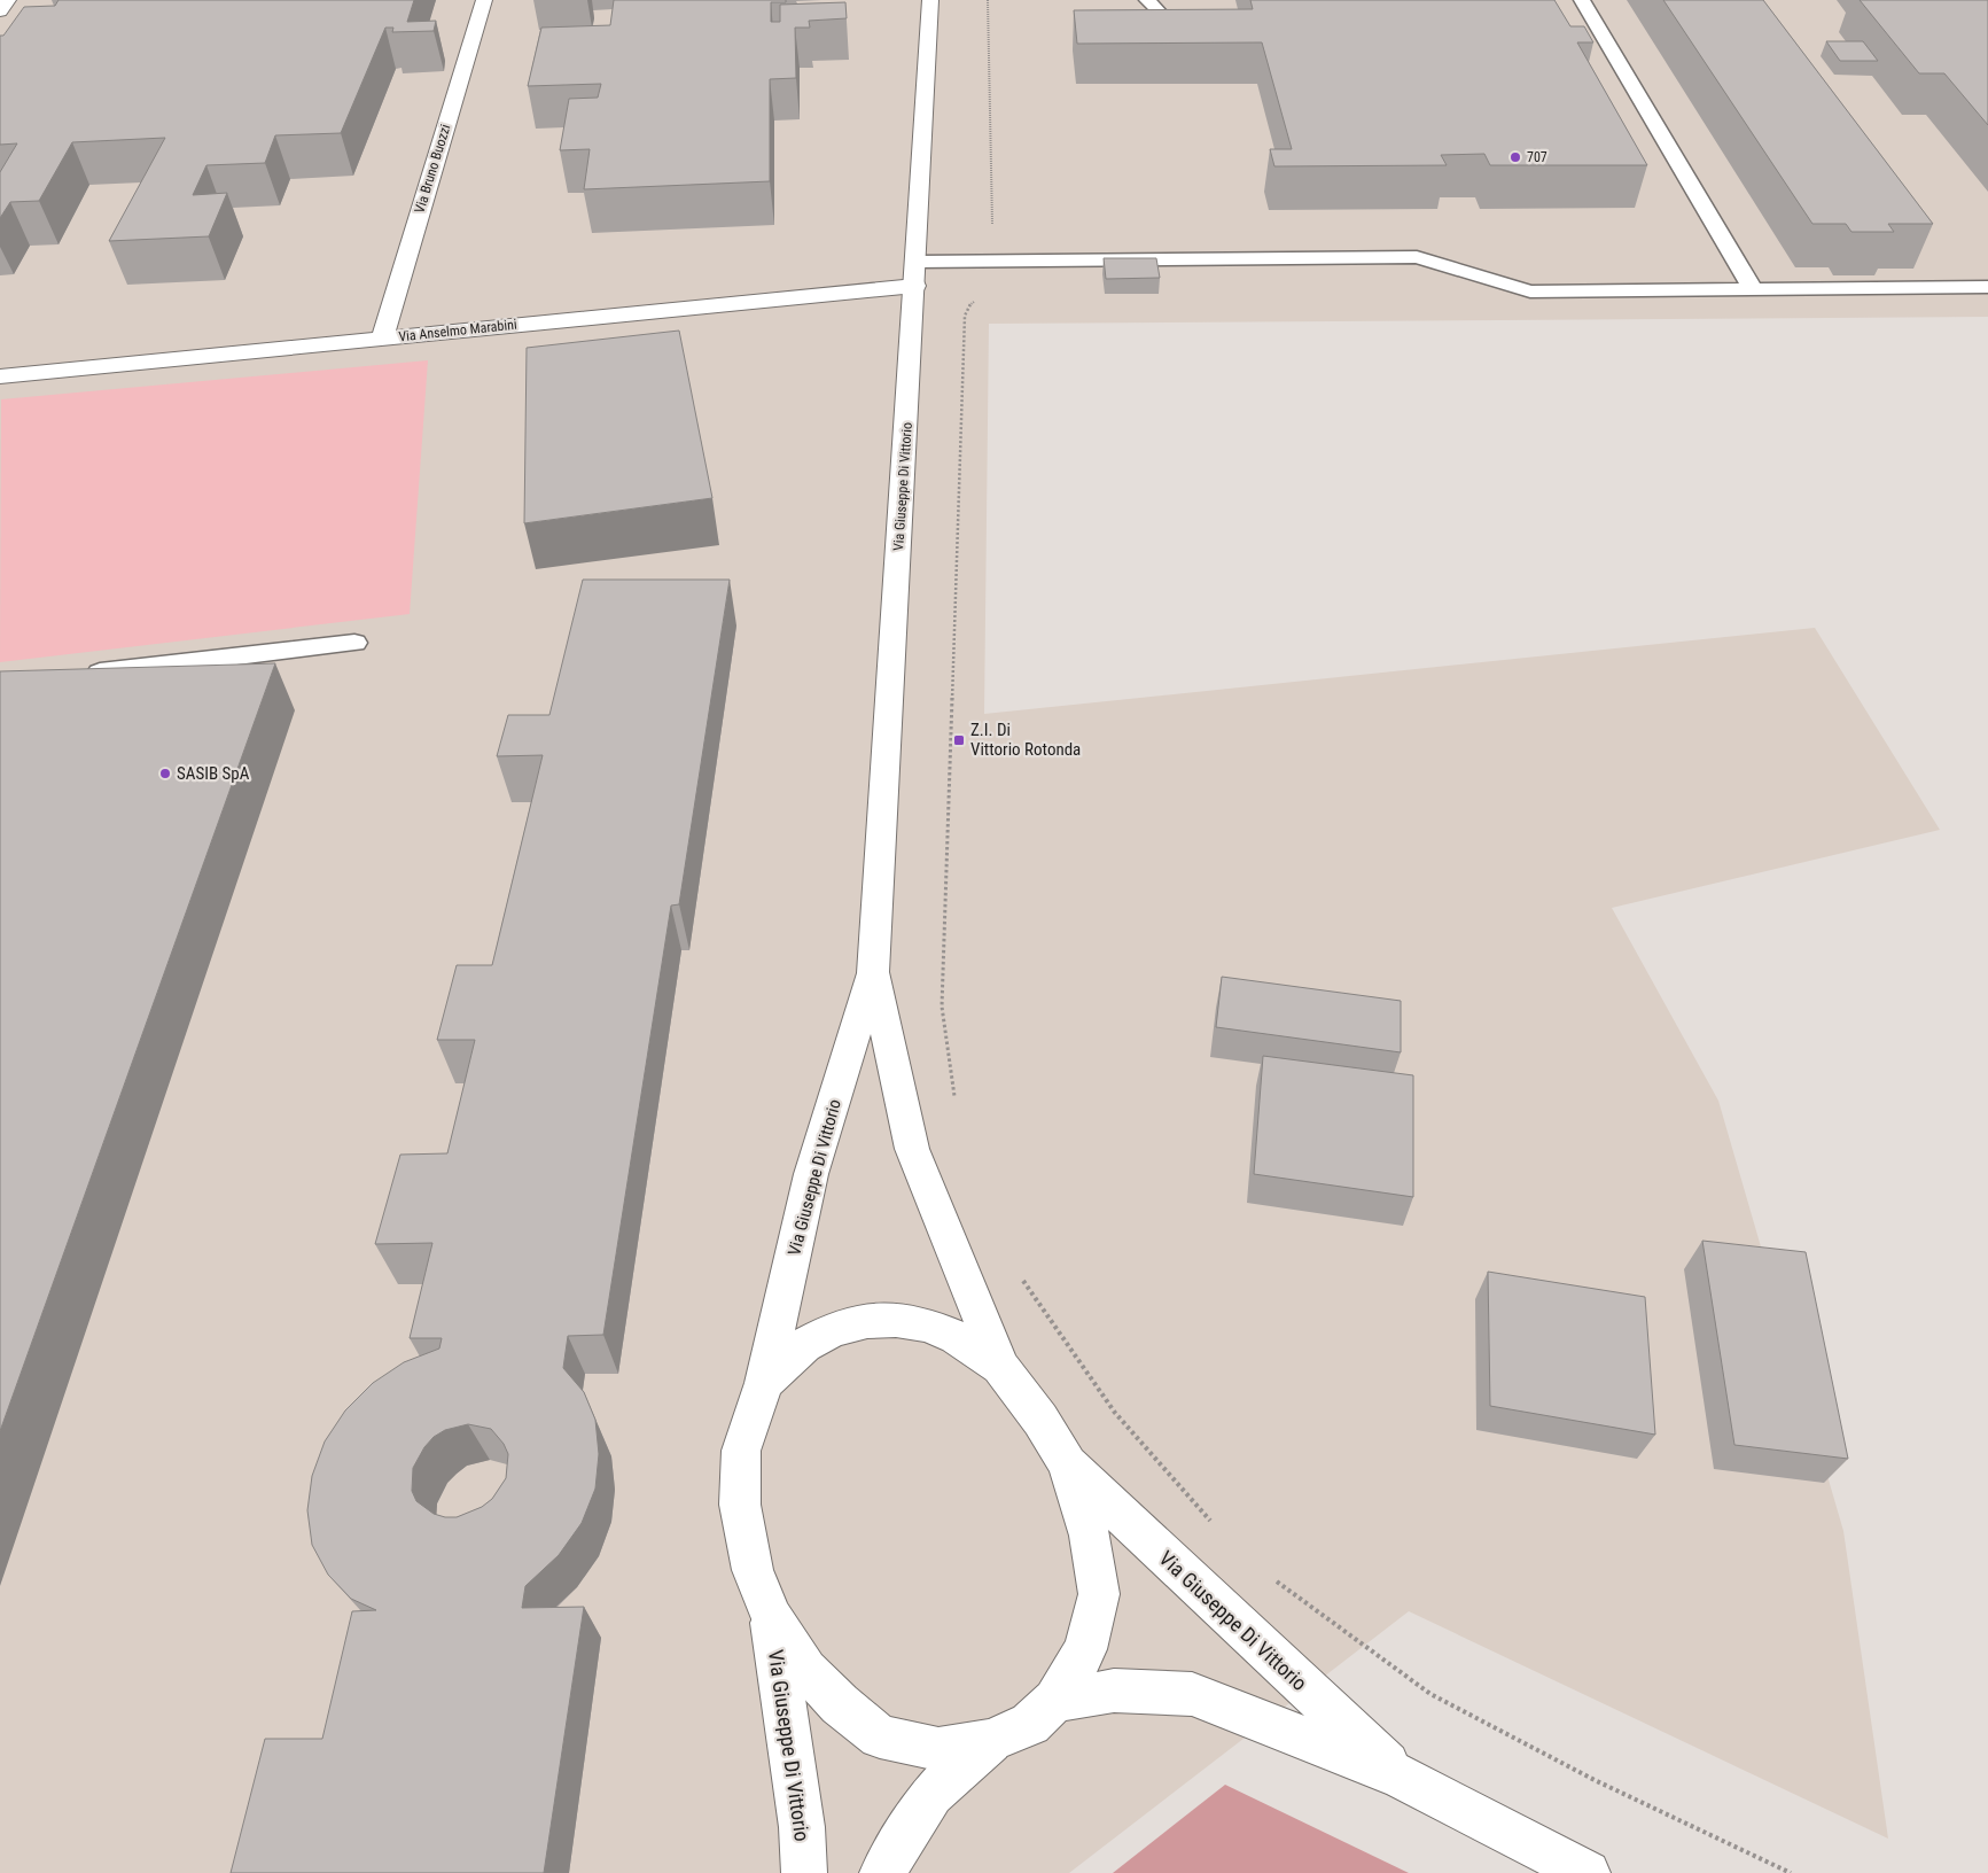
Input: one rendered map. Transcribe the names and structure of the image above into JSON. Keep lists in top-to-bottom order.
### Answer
{
  "streets": {
    "street": ["Via Bruno Buozzi", "Via Anselmo Marabini", "Via Giuseppe Di Vittorio"]
  },
  "crossings": [
    ["Via Bruno Buozzi", "Via Anselmo Marabini"],
    ["Via Anselmo Marabini", "Via Giuseppe Di Vittorio"]
  ],
  "places": {
    "other": ["707", "SASIB SpA"],
    "transit": ["Z.I. Di Vittorio Rotonda"]
  }
}
